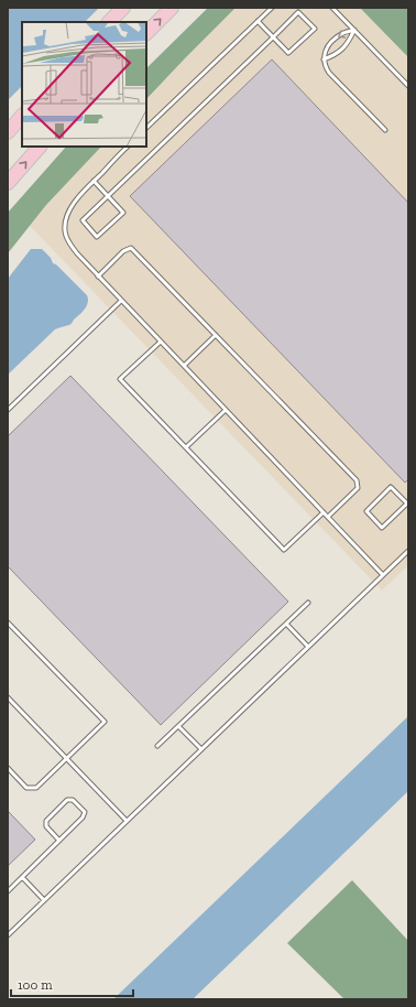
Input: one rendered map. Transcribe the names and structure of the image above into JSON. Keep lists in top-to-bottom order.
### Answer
{
  "scale_bar": "100 m"
}
